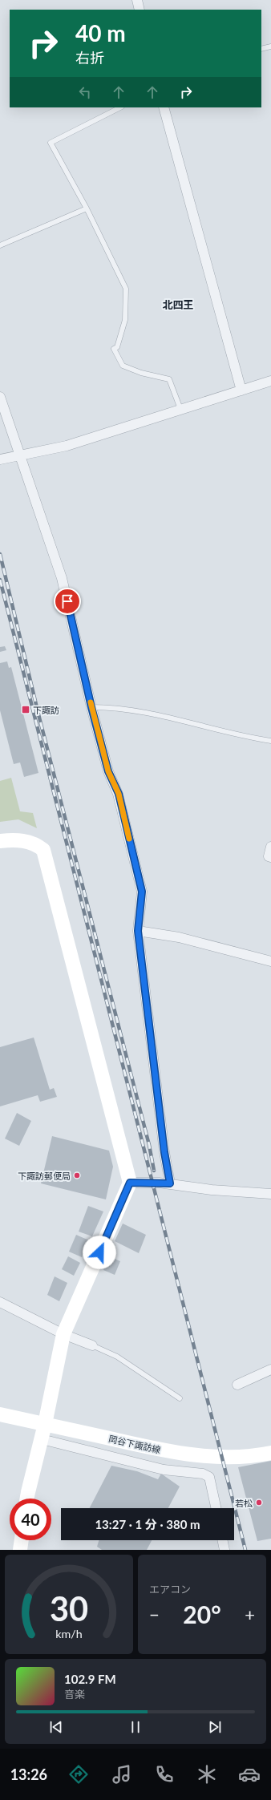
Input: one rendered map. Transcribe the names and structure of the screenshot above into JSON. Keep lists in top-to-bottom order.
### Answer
{
  "streets": {
    "street": ["岡谷下諏訪線"]
  },
  "districts": ["北四王"],
  "places": {
    "transit": ["下諏訪"],
    "other": ["下諏訪郵便局", "若松"]
  },
  "page": {
    "turn": ["40 m", "右折"],
    "limit": "40",
    "trip": "13:27 · 1 分 · 380 m",
    "tile": "エアコン",
    "heat": ["−", "20°", "+"],
    "song": ["102.9 FM", "音楽"],
    "tabs": "13:26",
    "gauge": ["30", "km/h"]
  }
}
